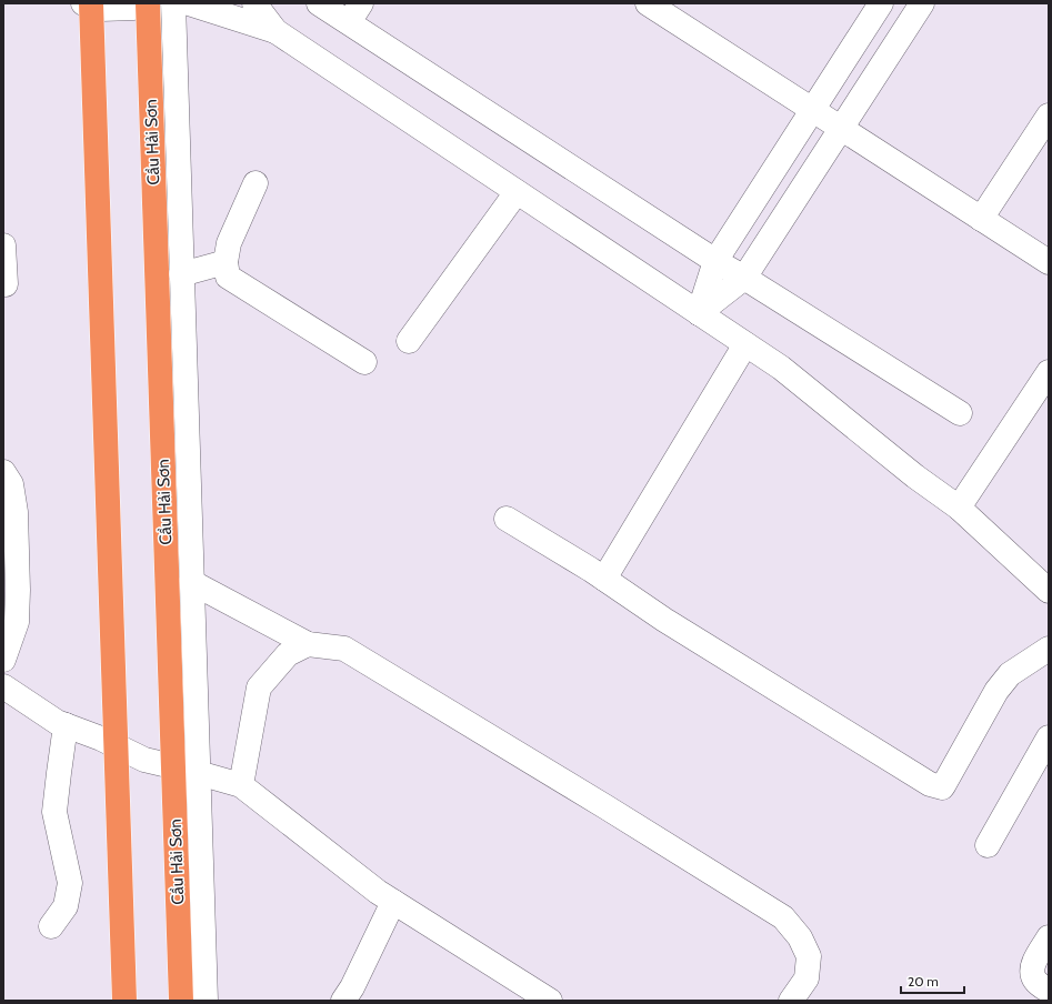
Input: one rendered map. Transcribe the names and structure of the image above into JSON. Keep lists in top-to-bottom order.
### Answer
{
  "streets": {
    "highway": ["Cầu Hải Sơn"]
  },
  "scale_bar": "20 m"
}
